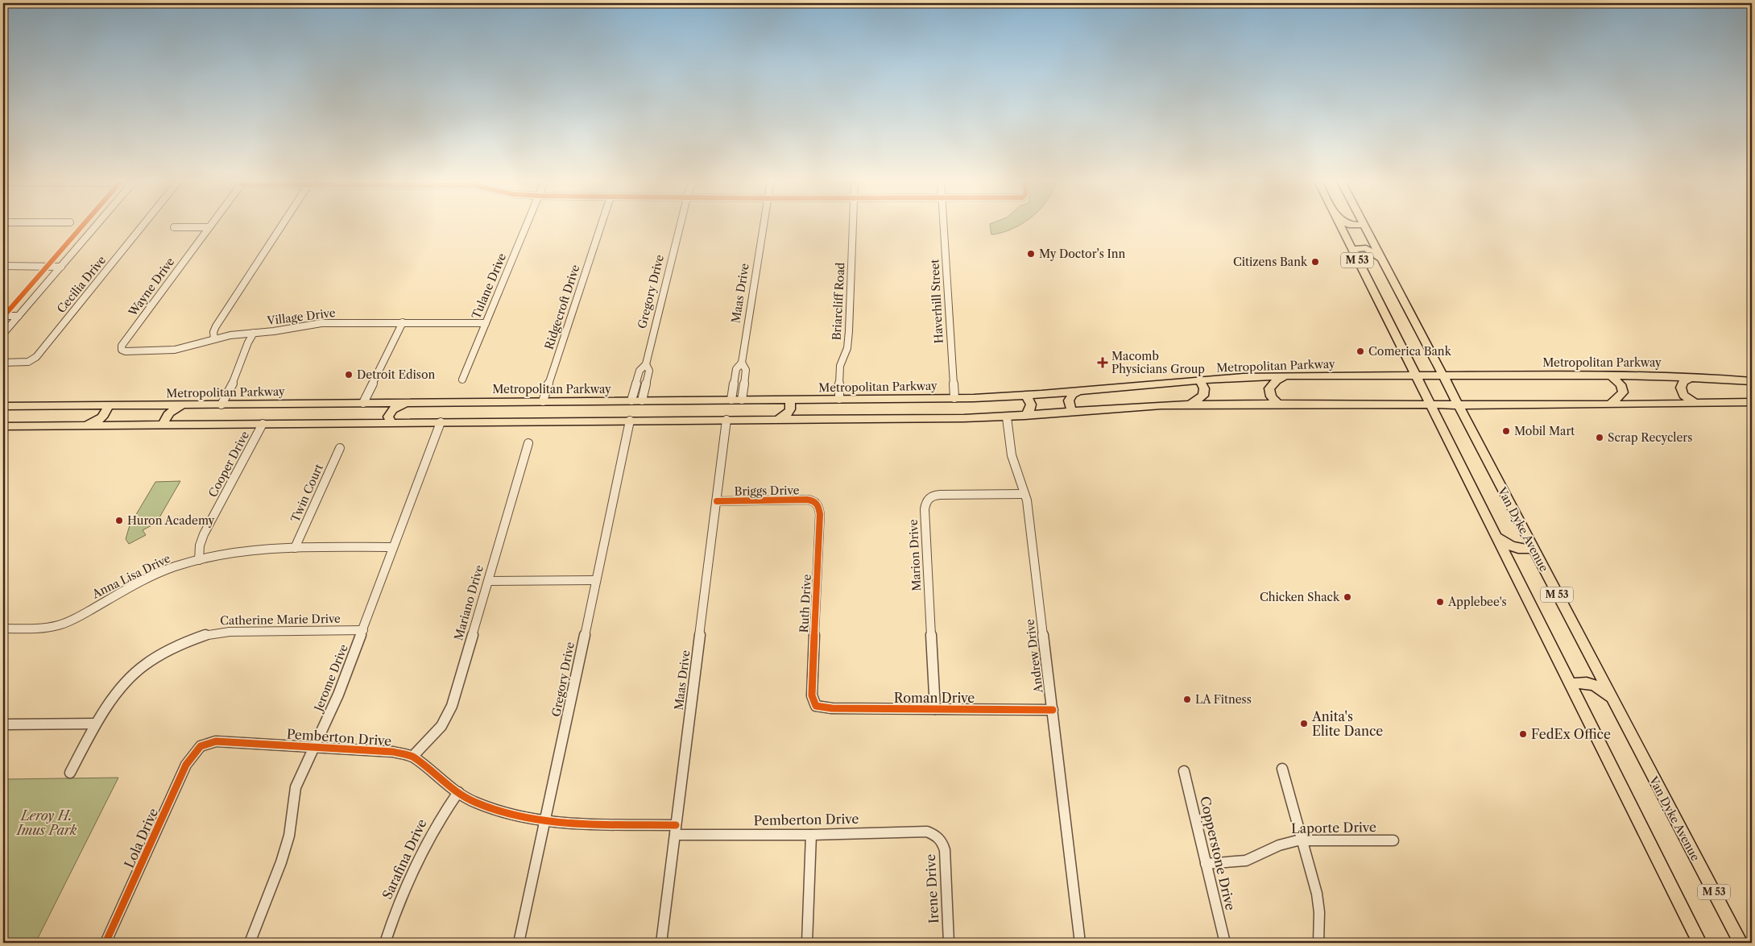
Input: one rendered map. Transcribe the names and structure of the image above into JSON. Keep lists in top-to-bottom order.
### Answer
{
  "streets": {
    "main road": ["M 53", "Metropolitan Parkway", "Van Dyke Avenue"],
    "street": [
      "Cecilia Drive",
      "Tulane Drive",
      "Wayne Drive",
      "Gregory Drive",
      "Maas Drive",
      "Briarcliff Road",
      "Haverhill Street",
      "Ridgecroft Drive",
      "Village Drive",
      "Cooper Drive",
      "Briggs Drive",
      "Twin Court",
      "Marion Drive",
      "Anna Lisa Drive",
      "Mariano Drive",
      "Ruth Drive",
      "Catherine Marie Drive",
      "Andrew Drive",
      "Jerome Drive",
      "Roman Drive",
      "Pemberton Drive",
      "Laporte Drive",
      "Lola Drive",
      "Copperstone Drive",
      "Sarafina Drive",
      "Irene Drive"
    ]
  },
  "crossings": [
    ["M 53", "Metropolitan Parkway"],
    ["Tulane Drive", "Village Drive"],
    ["Wayne Drive", "Village Drive"],
    ["Gregory Drive", "Metropolitan Parkway"],
    ["Gregory Drive", "Pemberton Drive"],
    ["Maas Drive", "Metropolitan Parkway"],
    ["Maas Drive", "Briggs Drive"],
    ["Maas Drive", "Pemberton Drive"],
    ["Briarcliff Road", "Metropolitan Parkway"],
    ["Haverhill Street", "Metropolitan Parkway"],
    ["Ridgecroft Drive", "Metropolitan Parkway"],
    ["Metropolitan Parkway", "Van Dyke Avenue"],
    ["Cooper Drive", "Anna Lisa Drive"],
    ["Briggs Drive", "Ruth Drive"],
    ["Twin Court", "Anna Lisa Drive"],
    ["Marion Drive", "Andrew Drive"],
    ["Marion Drive", "Roman Drive"],
    ["Anna Lisa Drive", "Jerome Drive"],
    ["Mariano Drive", "Pemberton Drive"],
    ["Ruth Drive", "Roman Drive"],
    ["Catherine Marie Drive", "Jerome Drive"],
    ["Andrew Drive", "Roman Drive"],
    ["Jerome Drive", "Pemberton Drive"],
    ["Pemberton Drive", "Lola Drive"],
    ["Pemberton Drive", "Sarafina Drive"],
    ["Pemberton Drive", "Irene Drive"],
    ["Laporte Drive", "Copperstone Drive"]
  ],
  "parks": ["Leroy H. Imus Park"],
  "places": {
    "other": [
      "My Doctor’s Inn",
      "Citizens Bank",
      "Comerica Bank",
      "Detroit Edison",
      "Mobil Mart",
      "Scrap Recyclers",
      "Huron Academy",
      "Chicken Shack",
      "Applebee's",
      "LA Fitness",
      "Anita's Elite Dance",
      "FedEx Office"
    ],
    "health": ["Macomb Physicians Group"]
  }
}
